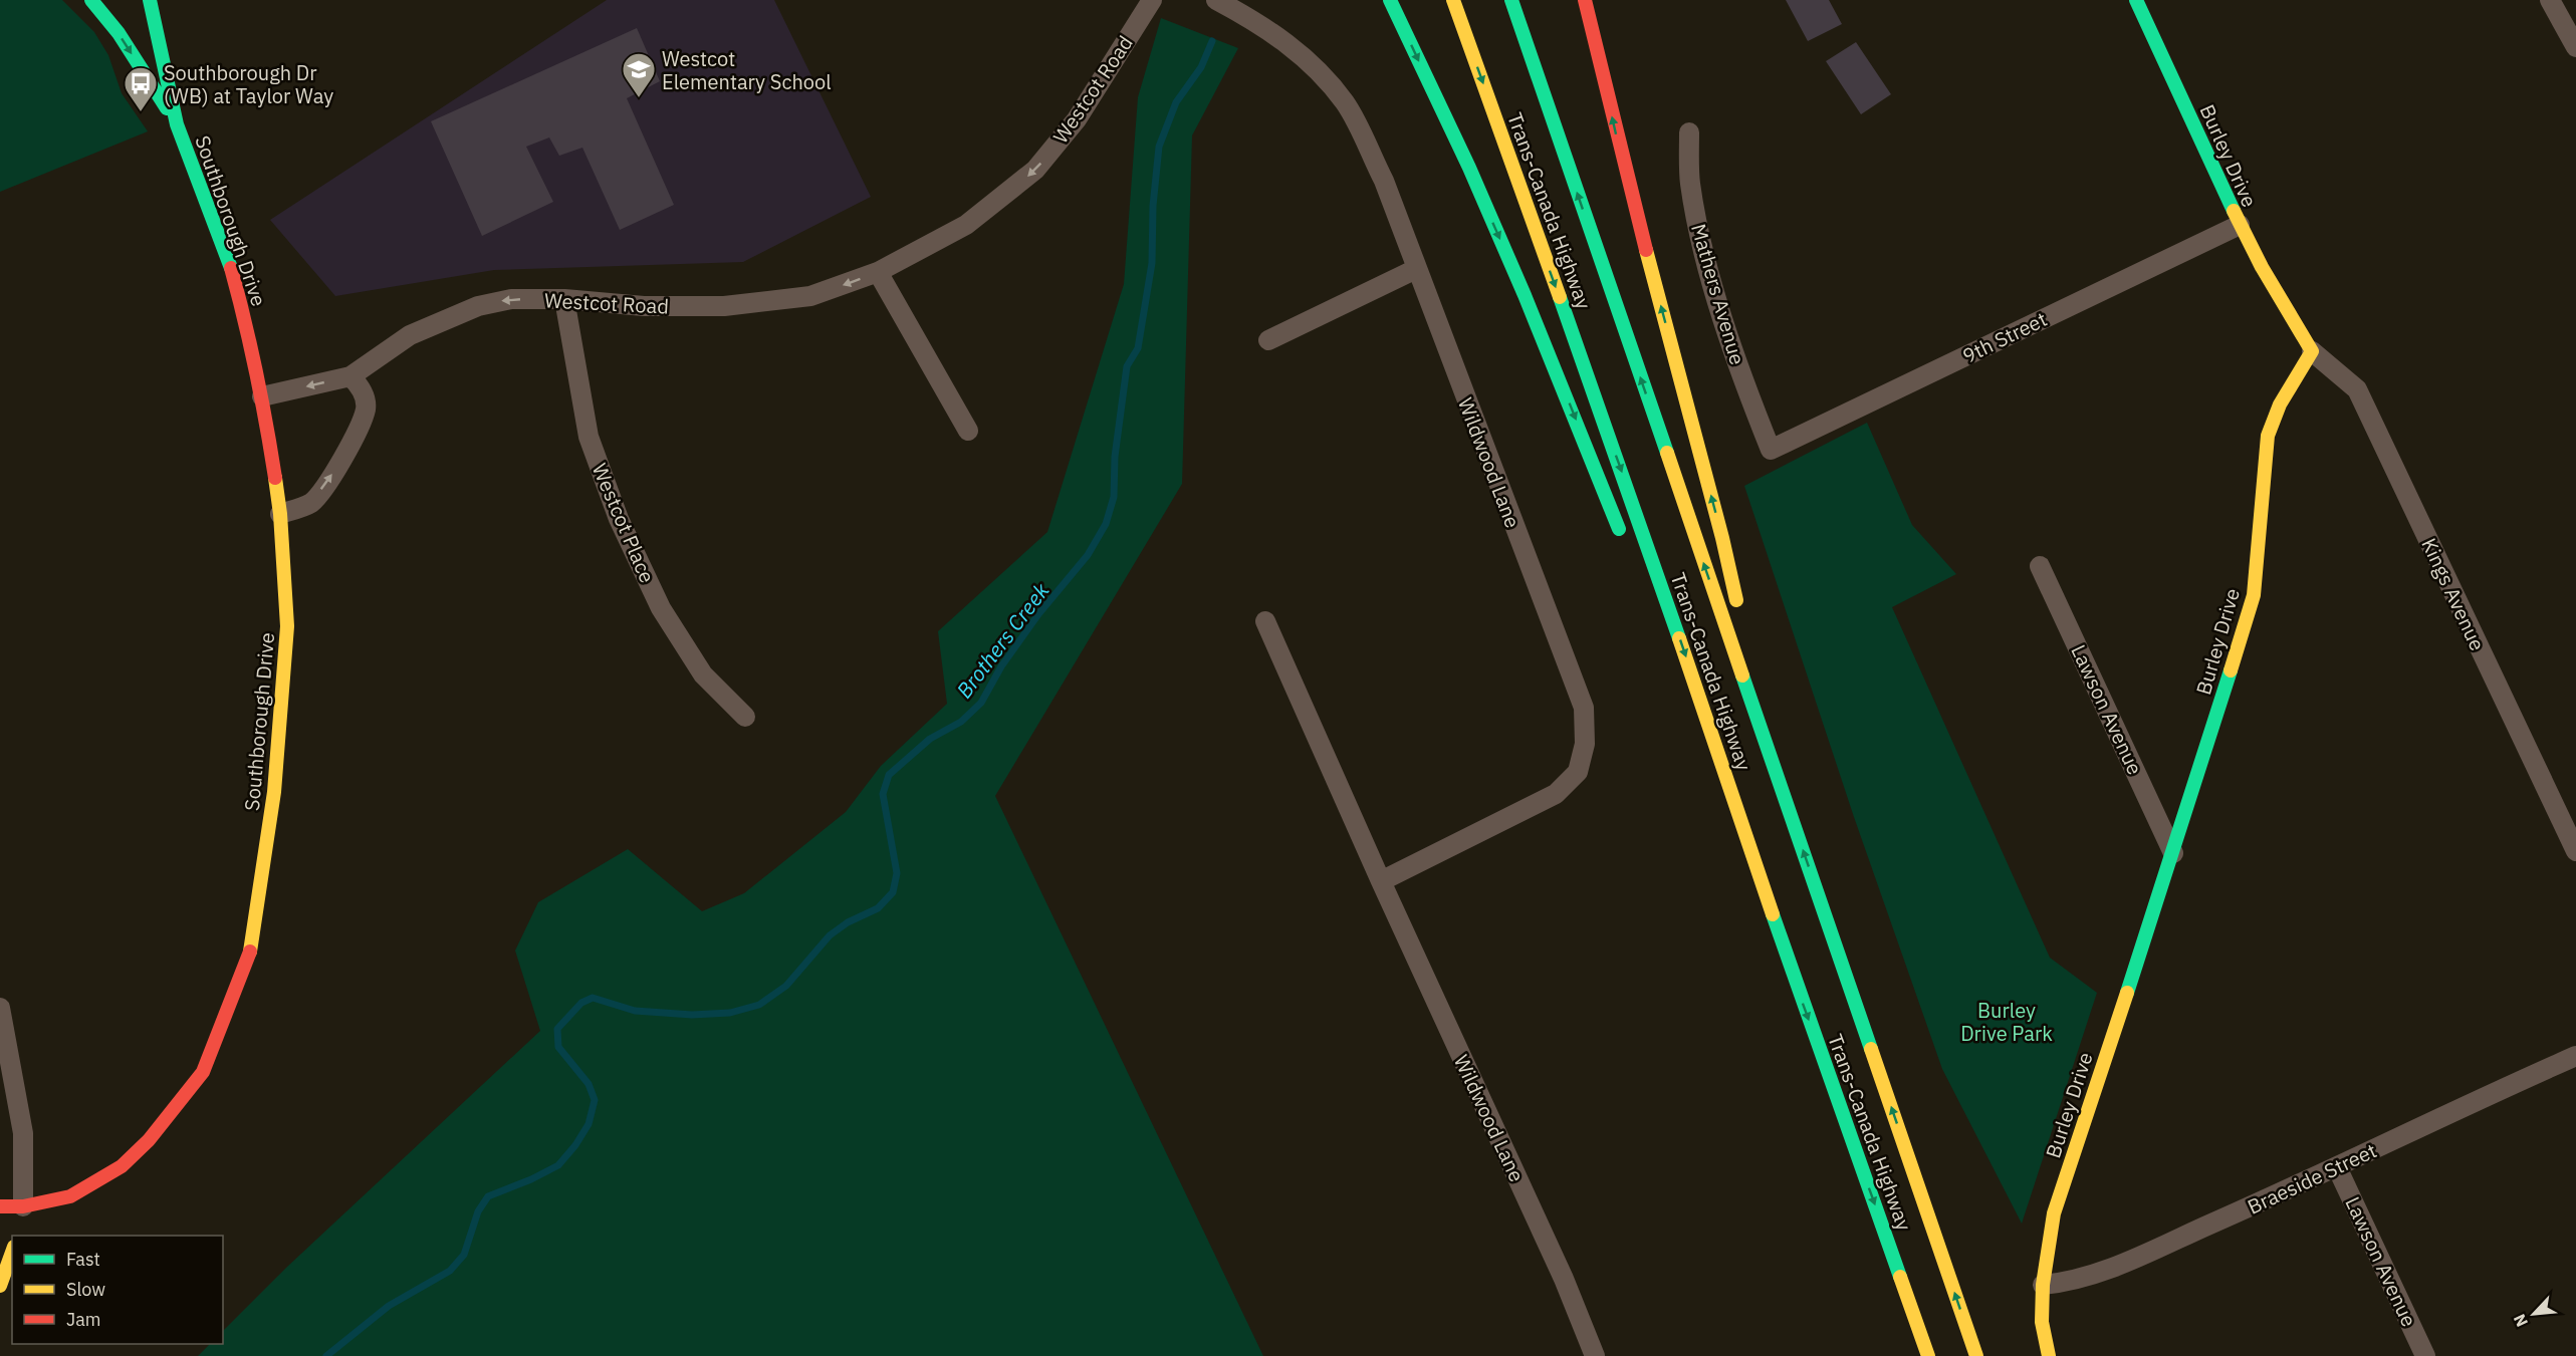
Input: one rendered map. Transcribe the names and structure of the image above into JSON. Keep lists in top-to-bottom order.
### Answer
{
  "streets": {
    "main road": ["Burley Drive", "Trans-Canada Highway", "Southborough Drive"],
    "street": [
      "Westcot Road",
      "Mathers Avenue",
      "9th Street",
      "Wildwood Lane",
      "Westcot Place",
      "Kings Avenue",
      "Lawson Avenue",
      "Braeside Street"
    ]
  },
  "crossings": [
    ["Westcot Road", "Southborough Drive"],
    ["Westcot Road", "Westcot Place"],
    ["Burley Drive", "9th Street"],
    ["Burley Drive", "Kings Avenue"],
    ["Burley Drive", "Lawson Avenue"],
    ["Burley Drive", "Braeside Street"],
    ["Mathers Avenue", "9th Street"],
    ["Lawson Avenue", "Braeside Street"]
  ],
  "one_way": ["Westcot Road"],
  "water": ["Brothers Creek"],
  "parks": ["Burley Drive Park"],
  "places": {
    "school or university": ["Westcot Elementary School"],
    "bus stop": ["Southborough Dr (WB) at Taylor Way"]
  },
  "legend": ["Fast", "Slow", "Jam"],
  "north": "bottom left"
}
